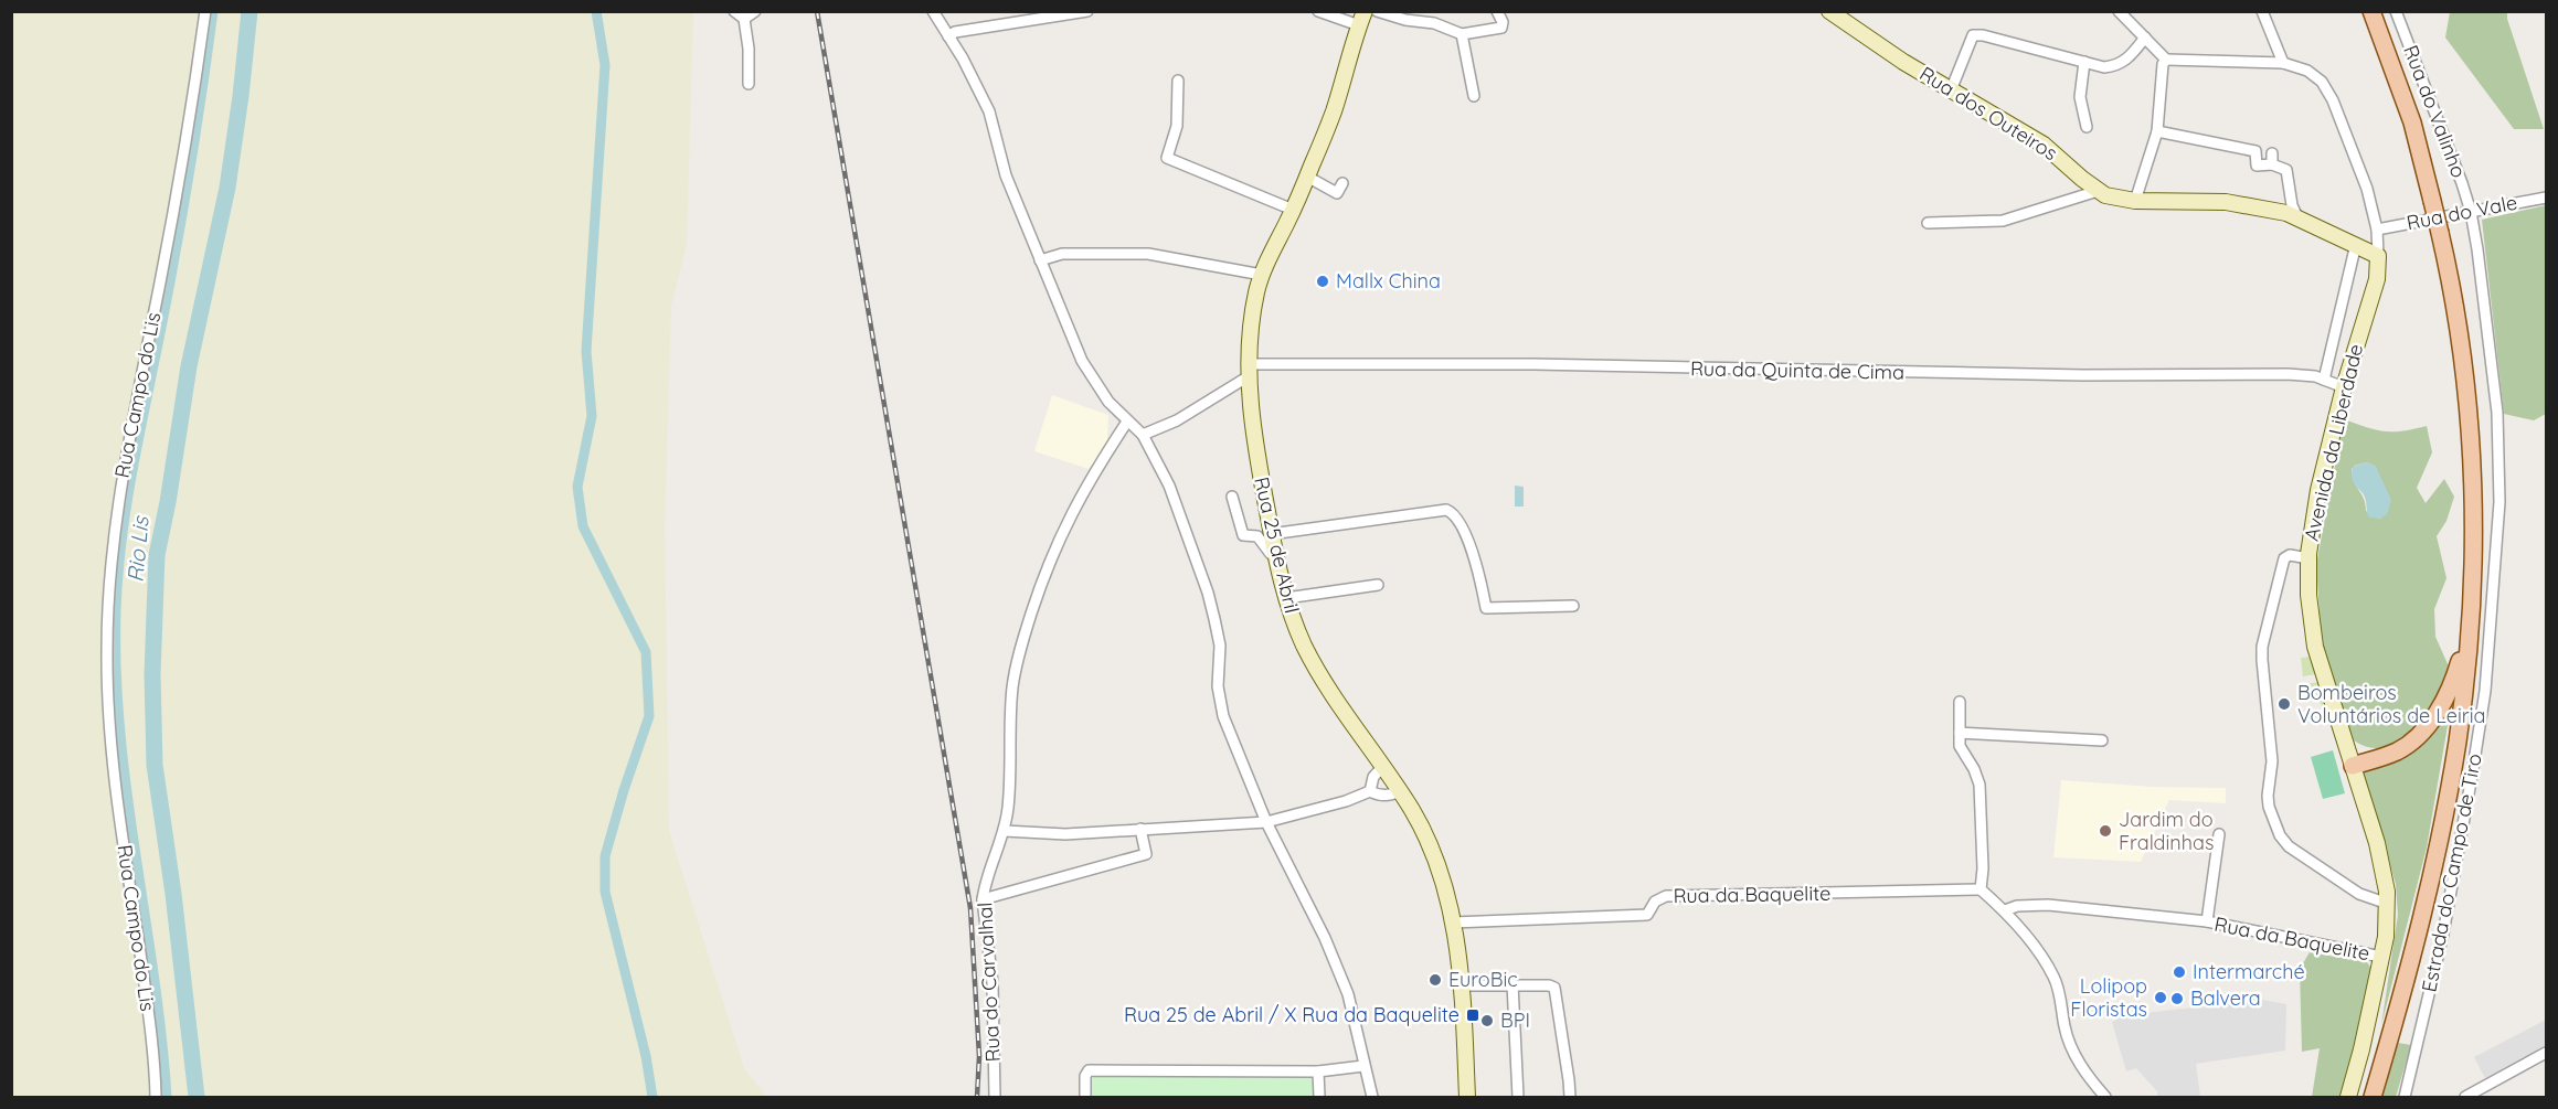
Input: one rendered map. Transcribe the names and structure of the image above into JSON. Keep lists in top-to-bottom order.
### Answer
{
  "streets": {
    "street": [
      "Rua do Valinho",
      "Rua dos Outeiros",
      "Rua do Vale",
      "Rua da Quinta de Cima",
      "Rua Campo do Lis",
      "Avenida da Liberdade",
      "Rua 25 de Abril",
      "Estrada do Campo de Tiro",
      "Rua da Baquelite",
      "Rua do Carvalhal"
    ]
  },
  "crossings": [
    ["Rua do Valinho", "Rua do Vale"],
    ["Rua do Valinho", "Estrada do Campo de Tiro"],
    ["Rua dos Outeiros", "Avenida da Liberdade"],
    ["Rua do Vale", "Avenida da Liberdade"],
    ["Rua do Vale", "Estrada do Campo de Tiro"],
    ["Rua da Quinta de Cima", "Avenida da Liberdade"],
    ["Rua da Quinta de Cima", "Rua 25 de Abril"],
    ["Avenida da Liberdade", "Rua da Baquelite"],
    ["Rua 25 de Abril", "Rua da Baquelite"]
  ],
  "water": ["Rio Lis"],
  "places": {
    "other": [
      "Mallx China",
      "Bombeiros Voluntários de Leiria",
      "Jardim do Fraldinhas",
      "Intermarché",
      "EuroBic",
      "Lolipop Floristas",
      "Balvera",
      "BPI"
    ],
    "transit": ["Rua 25 de Abril / X Rua da Baquelite"]
  }
}
